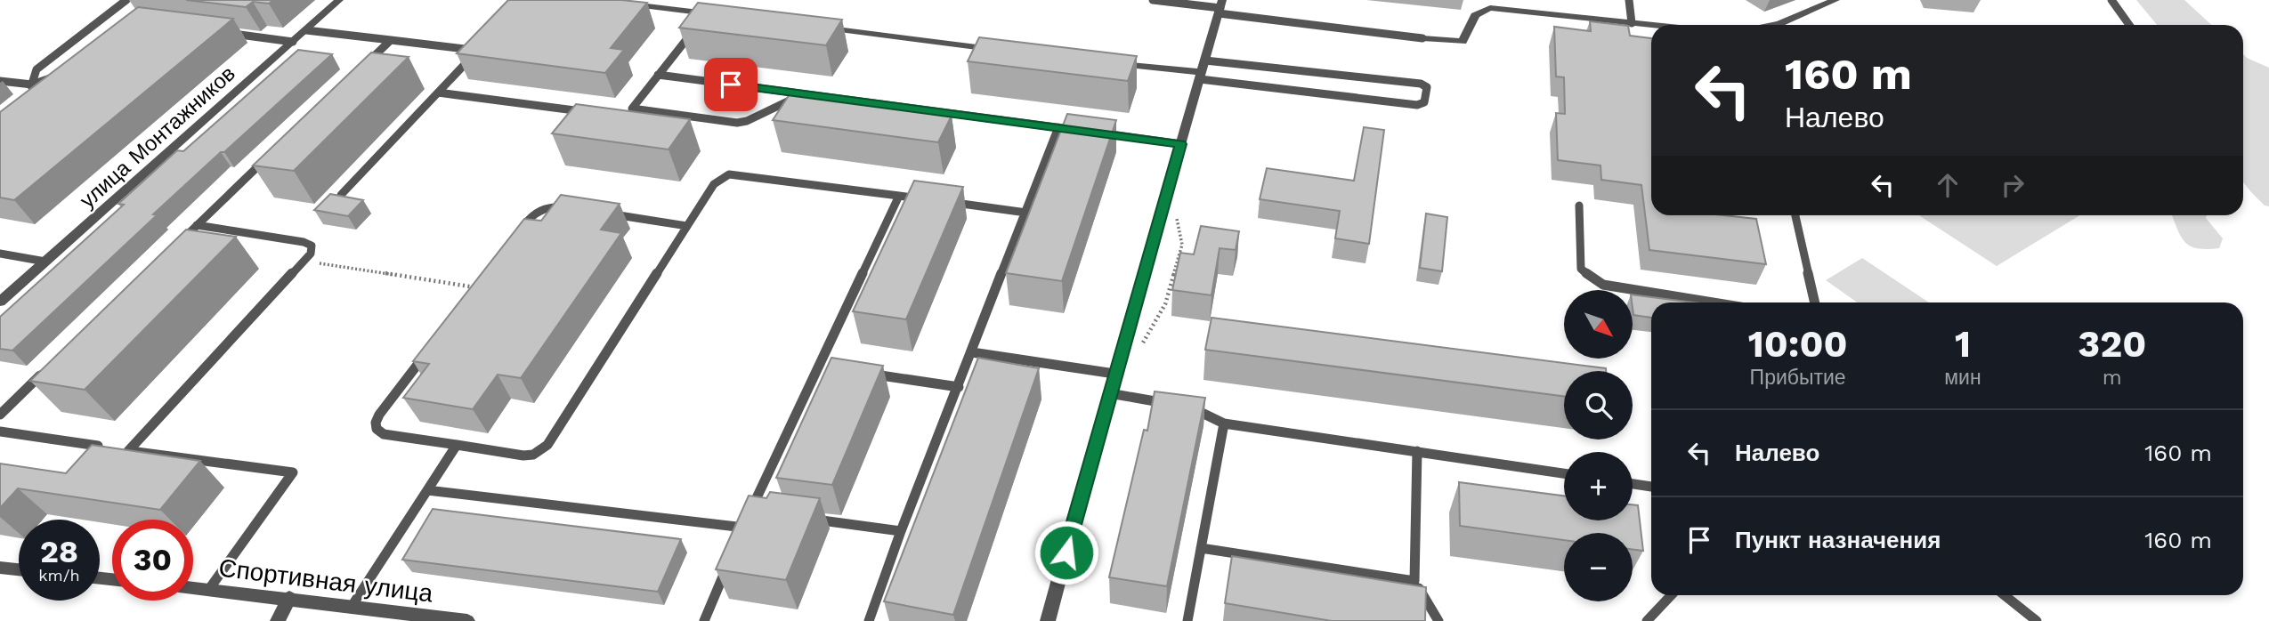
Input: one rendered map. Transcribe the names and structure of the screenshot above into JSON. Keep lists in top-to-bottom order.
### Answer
{
  "streets": {
    "street": ["улица Монтажников", "Спортивная улица"]
  },
  "north": "bottom right",
  "page": {
    "turn": ["160 m", "Налево"],
    "map_buttons": ["+", "−"],
    "eta": [
      "10:00",
      "Прибытие",
      "1",
      "мин",
      "320",
      "m"
    ],
    "list": [
      {
        "name": "Налево",
        "value": "160 m"
      },
      {
        "name": "Пункт назначения",
        "value": "160 m"
      }
    ],
    "speed": "28 km/h",
    "limit": "30"
  }
}
